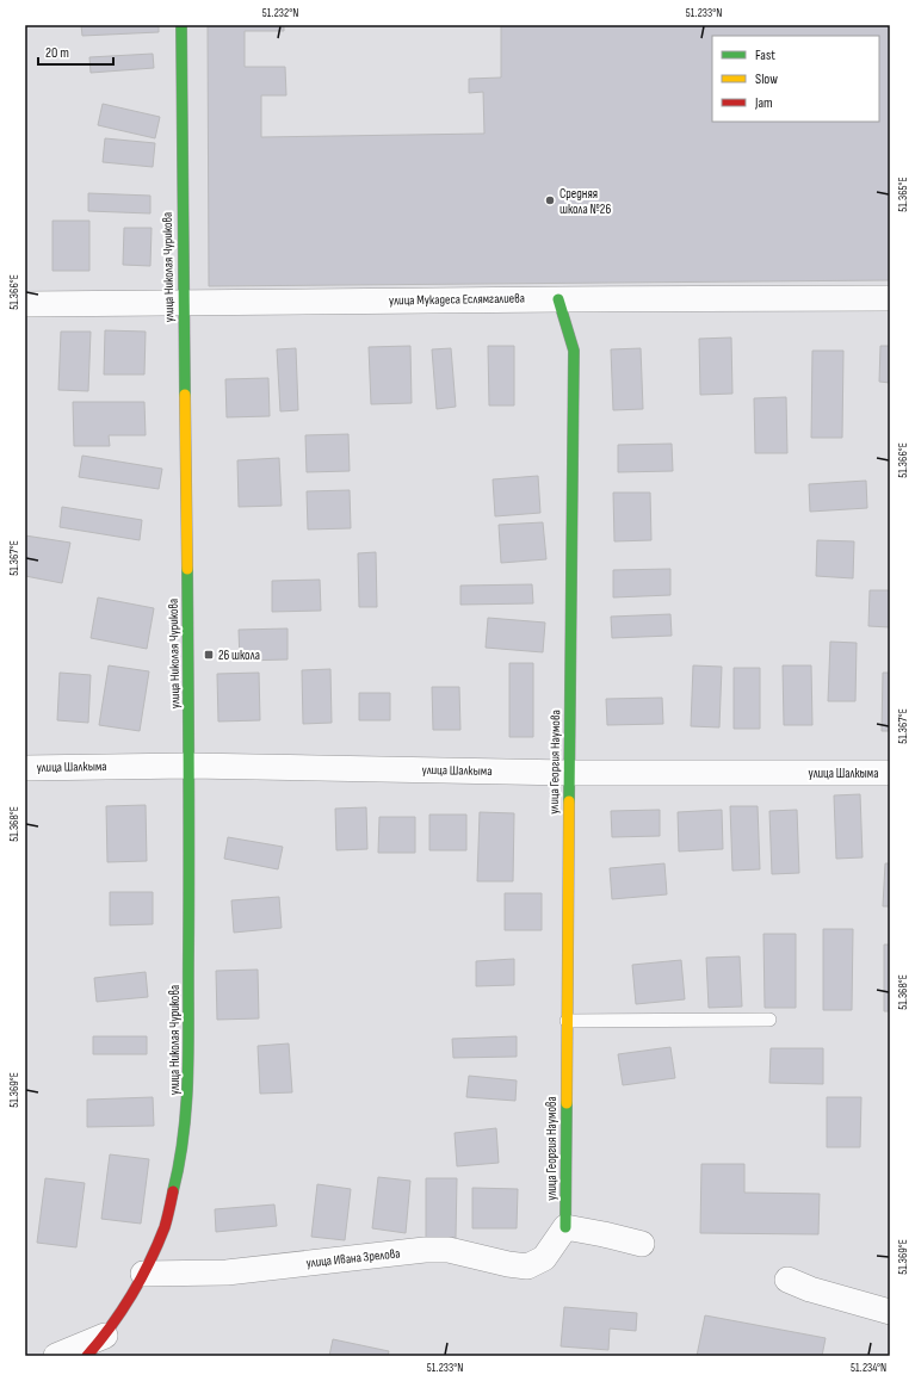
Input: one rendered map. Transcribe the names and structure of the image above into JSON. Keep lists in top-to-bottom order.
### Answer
{
  "streets": {
    "street": [
      "улица Николая Чурикова",
      "улица Мукадеса Еслямгалиева",
      "улица Георгия Наумова",
      "улица Шалкыма",
      "улица Ивана Зрелова"
    ]
  },
  "crossings": [
    ["улица Николая Чурикова", "улица Мукадеса Еслямгалиева"],
    ["улица Николая Чурикова", "улица Шалкыма"],
    ["улица Николая Чурикова", "улица Ивана Зрелова"],
    ["улица Мукадеса Еслямгалиева", "улица Георгия Наумова"],
    ["улица Георгия Наумова", "улица Шалкыма"],
    ["улица Георгия Наумова", "улица Ивана Зрелова"]
  ],
  "places": {
    "other": ["Средняя школа №26"],
    "transit": ["26 школа"]
  },
  "legend": ["Fast", "Slow", "Jam"],
  "scale_bar": "20 m",
  "coordinates": [
    "51.232°N",
    "51.233°N",
    "51.365°E",
    "51.366°E",
    "51.367°E",
    "51.368°E",
    "51.369°E",
    "51.234°N"
  ]
}
